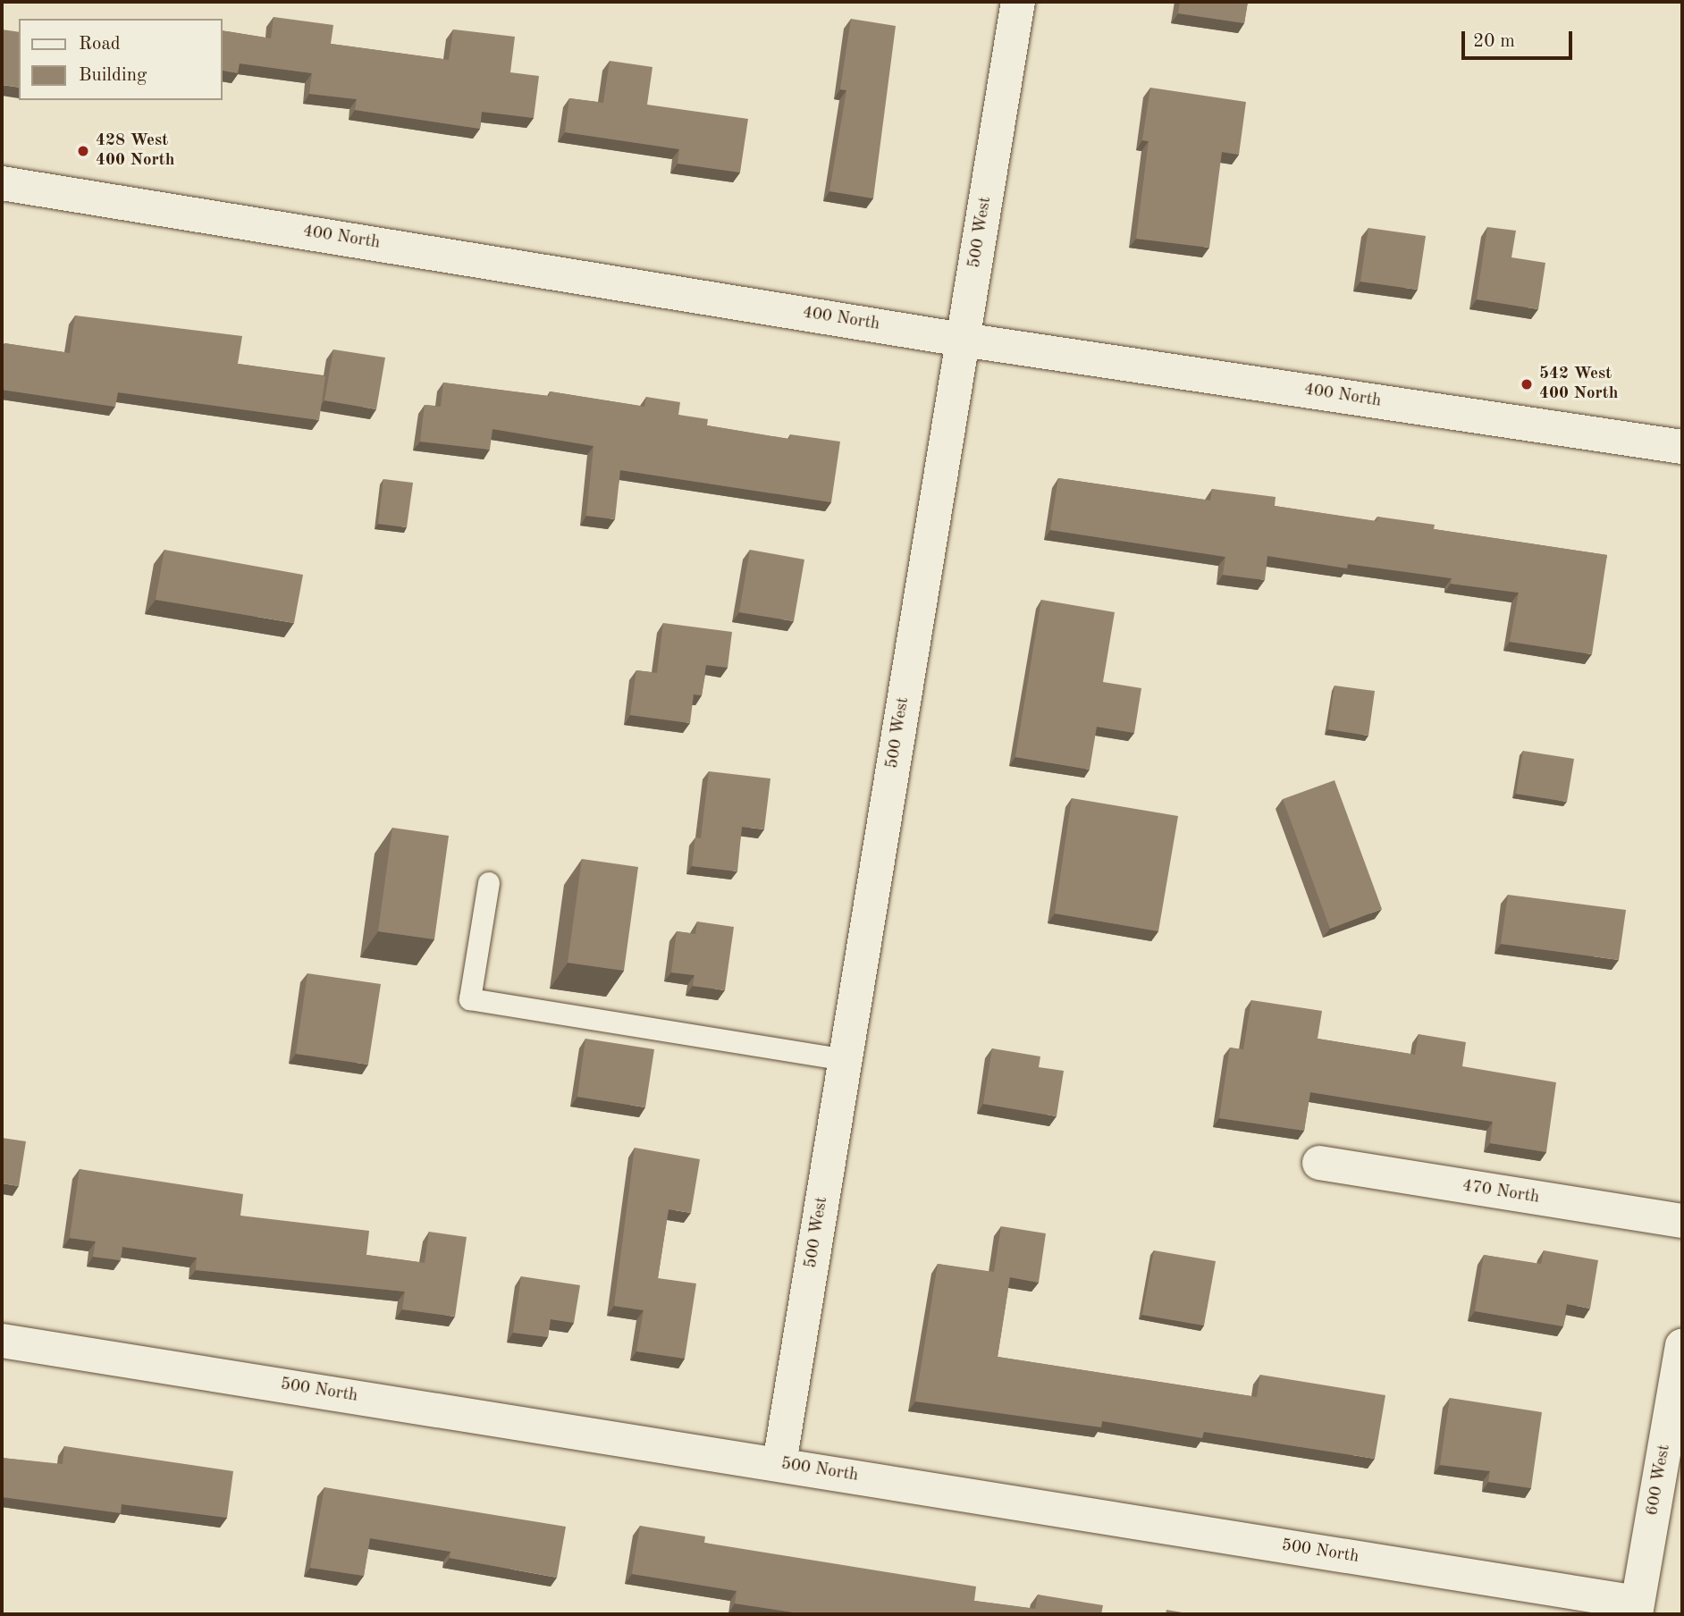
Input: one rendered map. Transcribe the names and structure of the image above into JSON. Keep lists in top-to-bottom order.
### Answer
{
  "streets": {
    "street": [
      "500 West",
      "400 North",
      "470 North",
      "500 North",
      "600 West"
    ]
  },
  "crossings": [
    ["500 West", "400 North"],
    ["500 West", "500 North"],
    ["500 North", "600 West"]
  ],
  "places": ["428 West 400 North", "542 West 400 North"],
  "legend": ["Road", "Building"],
  "scale_bar": "20 m"
}
